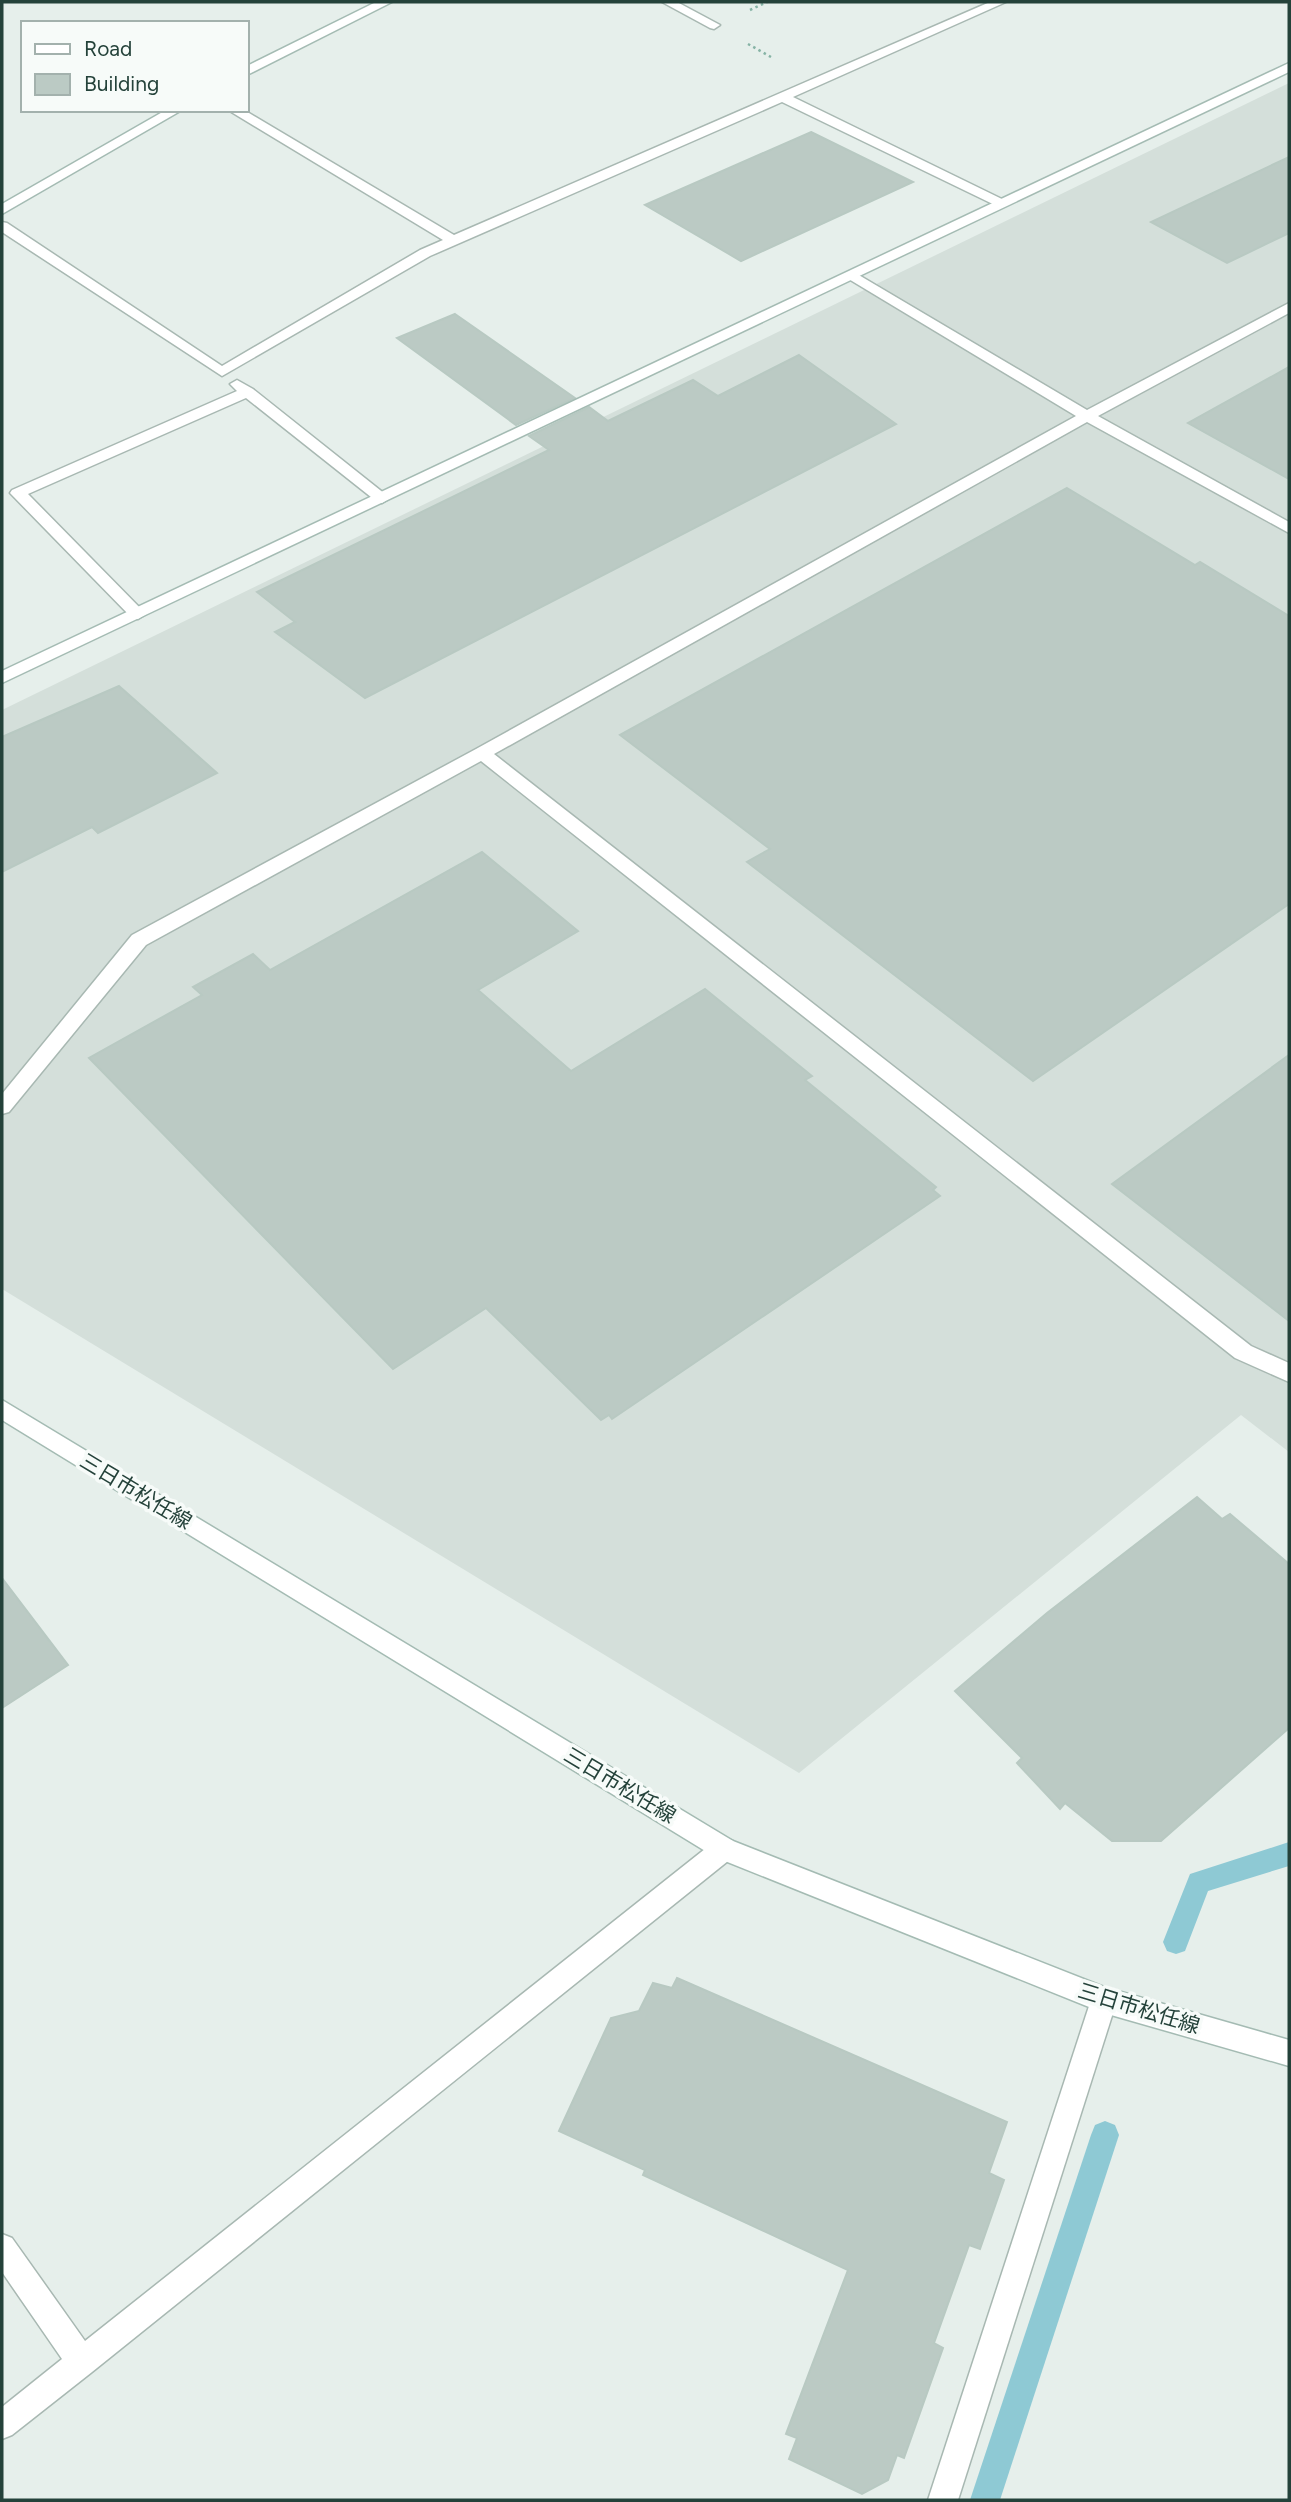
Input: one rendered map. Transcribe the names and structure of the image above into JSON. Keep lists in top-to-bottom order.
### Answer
{
  "streets": {
    "street": ["三日市松任線"]
  },
  "legend": ["Road", "Building"]
}
